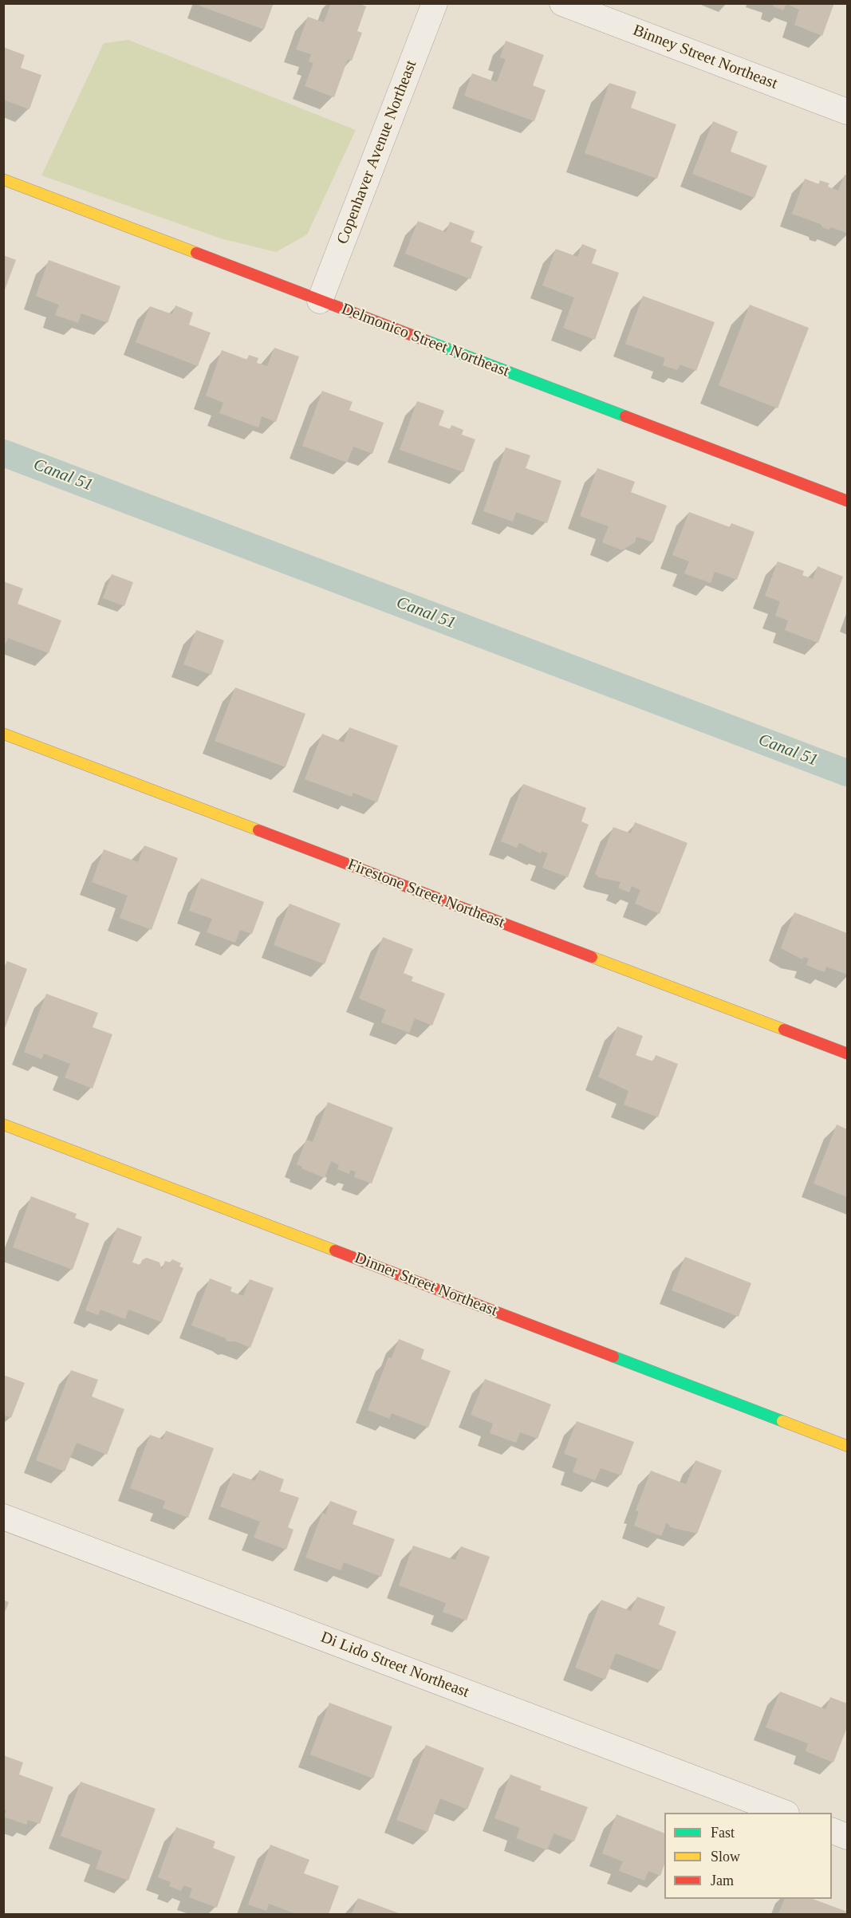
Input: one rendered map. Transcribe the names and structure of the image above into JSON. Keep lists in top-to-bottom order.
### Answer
{
  "streets": {
    "street": [
      "Binney Street Northeast",
      "Copenhaver Avenue Northeast",
      "Delmonico Street Northeast",
      "Firestone Street Northeast",
      "Dinner Street Northeast",
      "Di Lido Street Northeast"
    ]
  },
  "crossings": [
    ["Copenhaver Avenue Northeast", "Delmonico Street Northeast"]
  ],
  "water": ["Canal 51"],
  "legend": ["Fast", "Slow", "Jam"]
}
